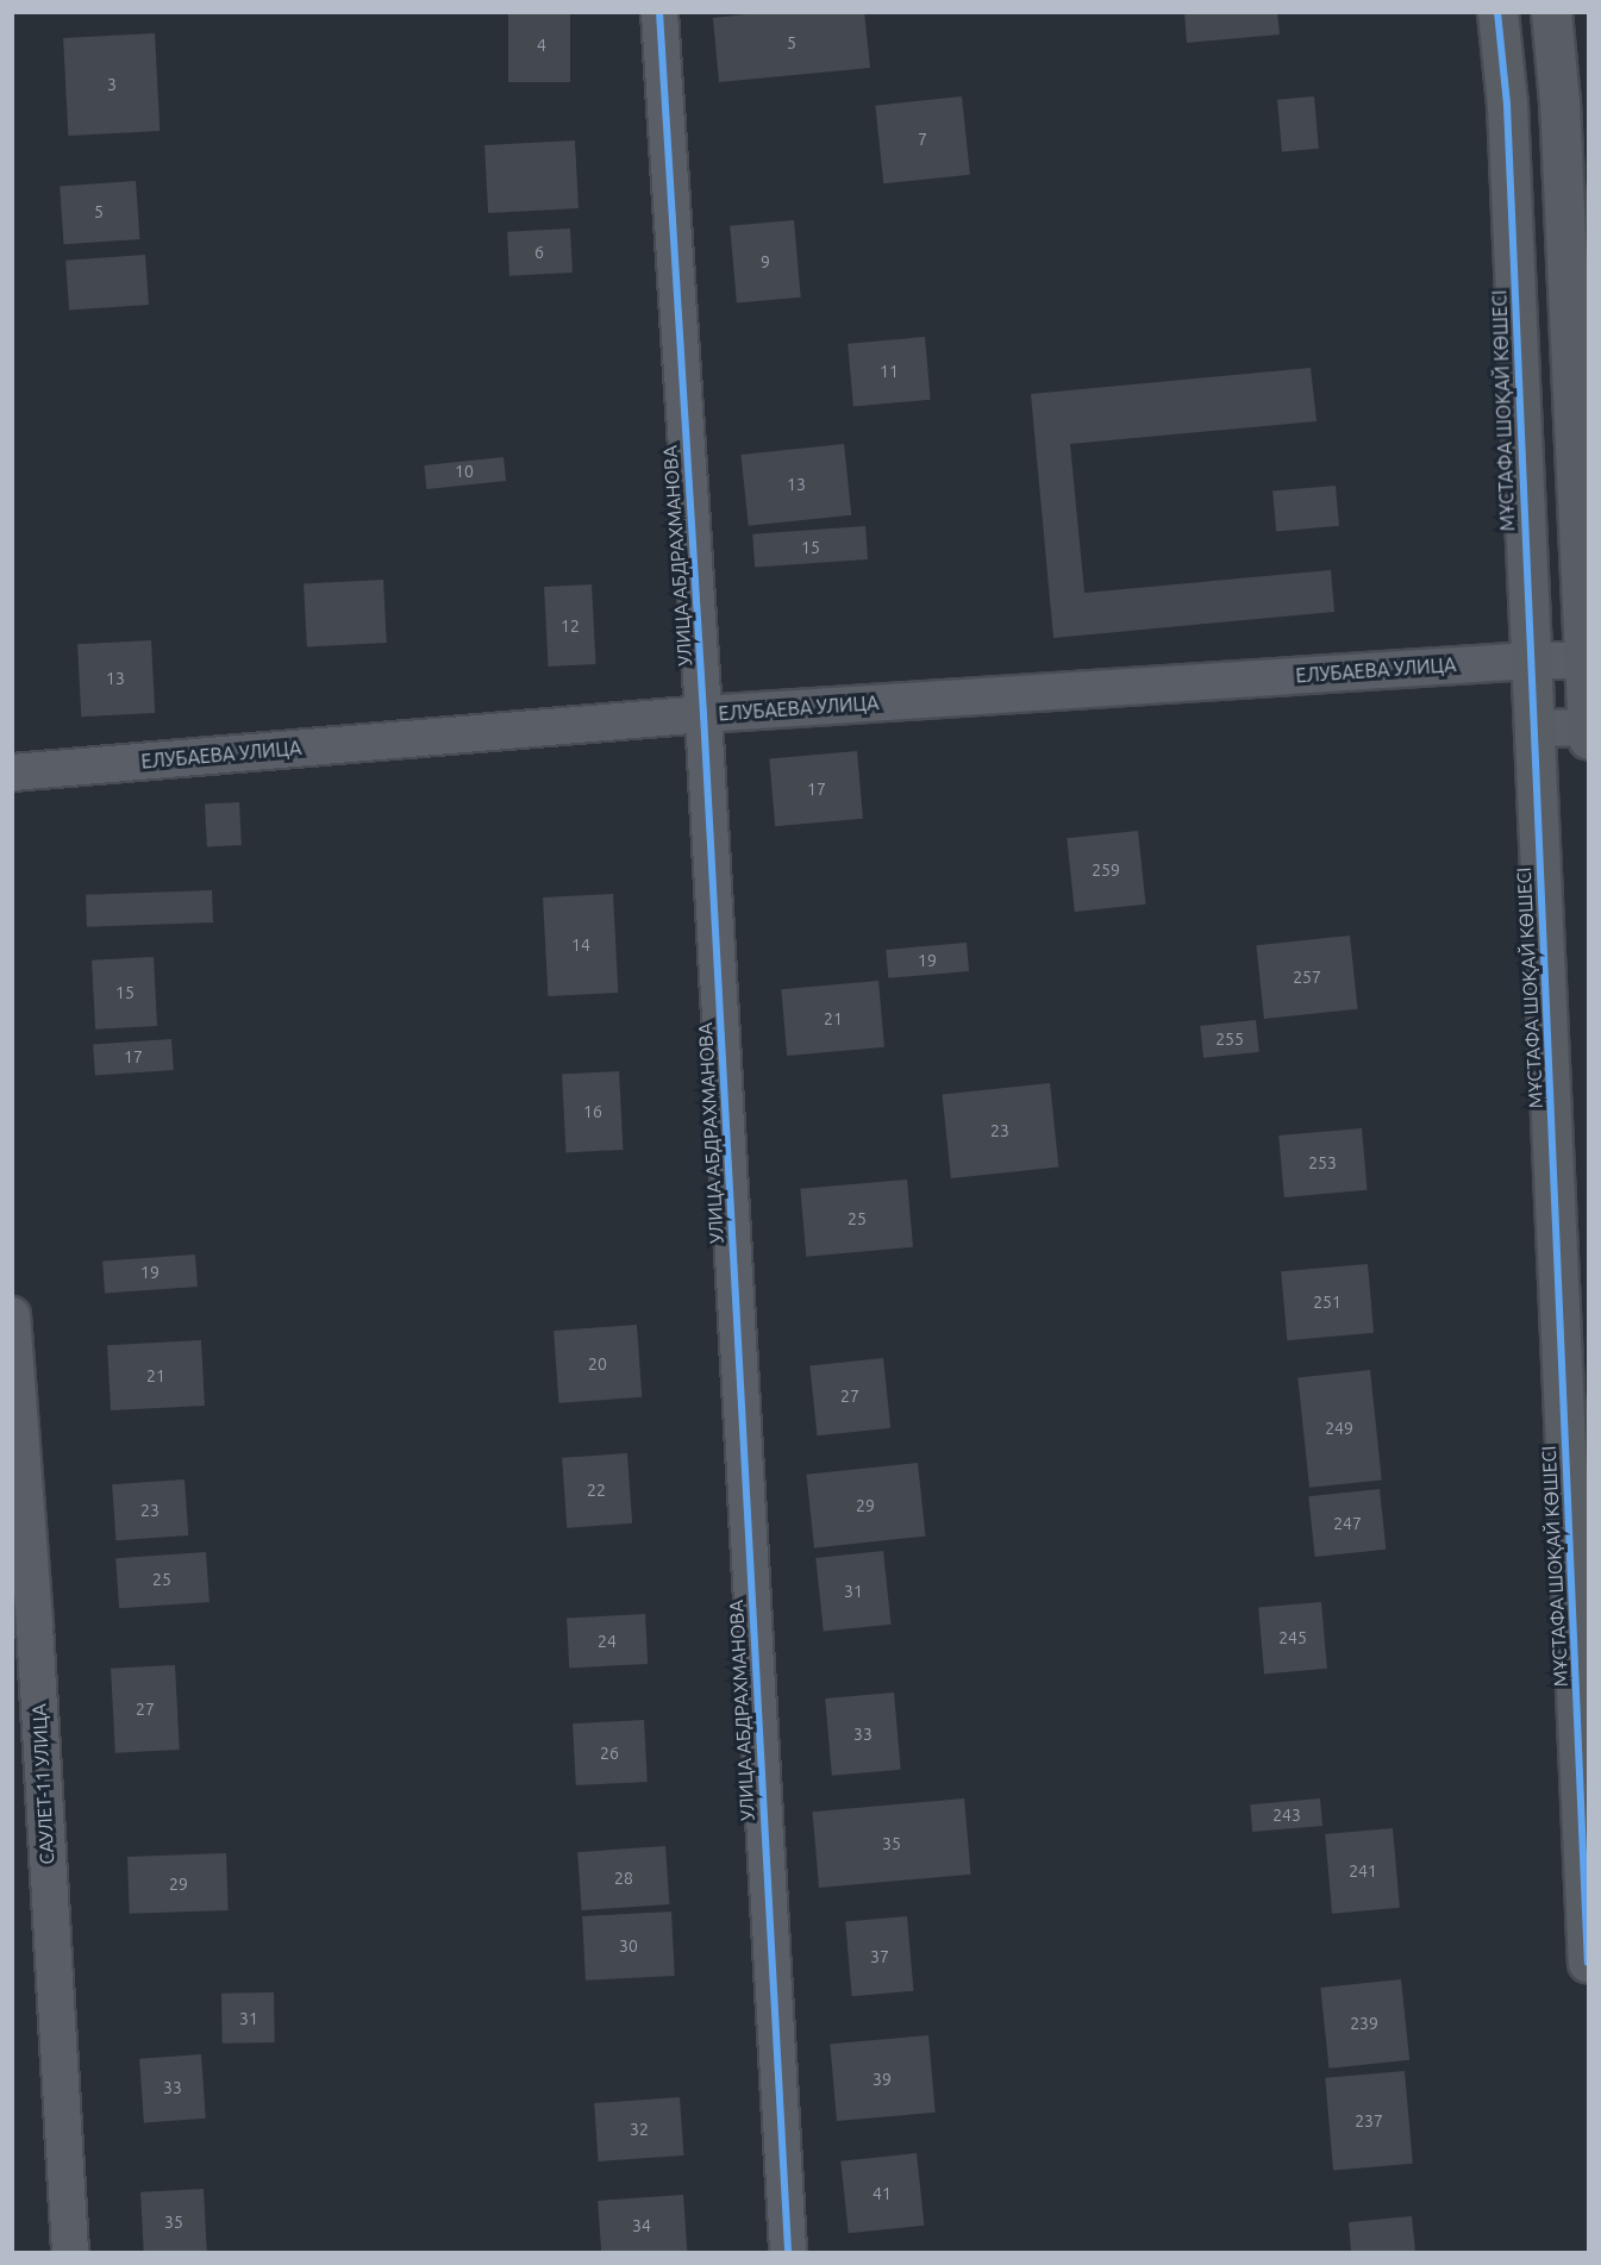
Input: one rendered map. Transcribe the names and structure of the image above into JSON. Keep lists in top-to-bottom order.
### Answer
{
  "streets": {
    "street": [
      "МҰСТАФА ШОҚАЙ КӨШЕСІ",
      "УЛИЦА АБДРАХМАНОВА",
      "ЕЛУБАЕВА УЛИЦА",
      "САУЛЕТ-11 УЛИЦА"
    ]
  },
  "crossings": [
    ["МҰСТАФА ШОҚАЙ КӨШЕСІ", "ЕЛУБАЕВА УЛИЦА"],
    ["УЛИЦА АБДРАХМАНОВА", "ЕЛУБАЕВА УЛИЦА"]
  ],
  "house_numbers": [
    "5",
    "4",
    "3",
    "7",
    "5",
    "6",
    "9",
    "11",
    "10",
    "13",
    "15",
    "12",
    "13",
    "17",
    "259",
    "14",
    "19",
    "257",
    "15",
    "21",
    "255",
    "17",
    "16",
    "23",
    "253",
    "25",
    "19",
    "251",
    "20",
    "21",
    "27",
    "249",
    "22",
    "29",
    "23",
    "247",
    "25",
    "31",
    "245",
    "24",
    "27",
    "33",
    "26",
    "243",
    "35",
    "241",
    "28",
    "29",
    "30",
    "37",
    "31",
    "239",
    "39",
    "33",
    "237",
    "32",
    "41",
    "35",
    "34"
  ]
}
